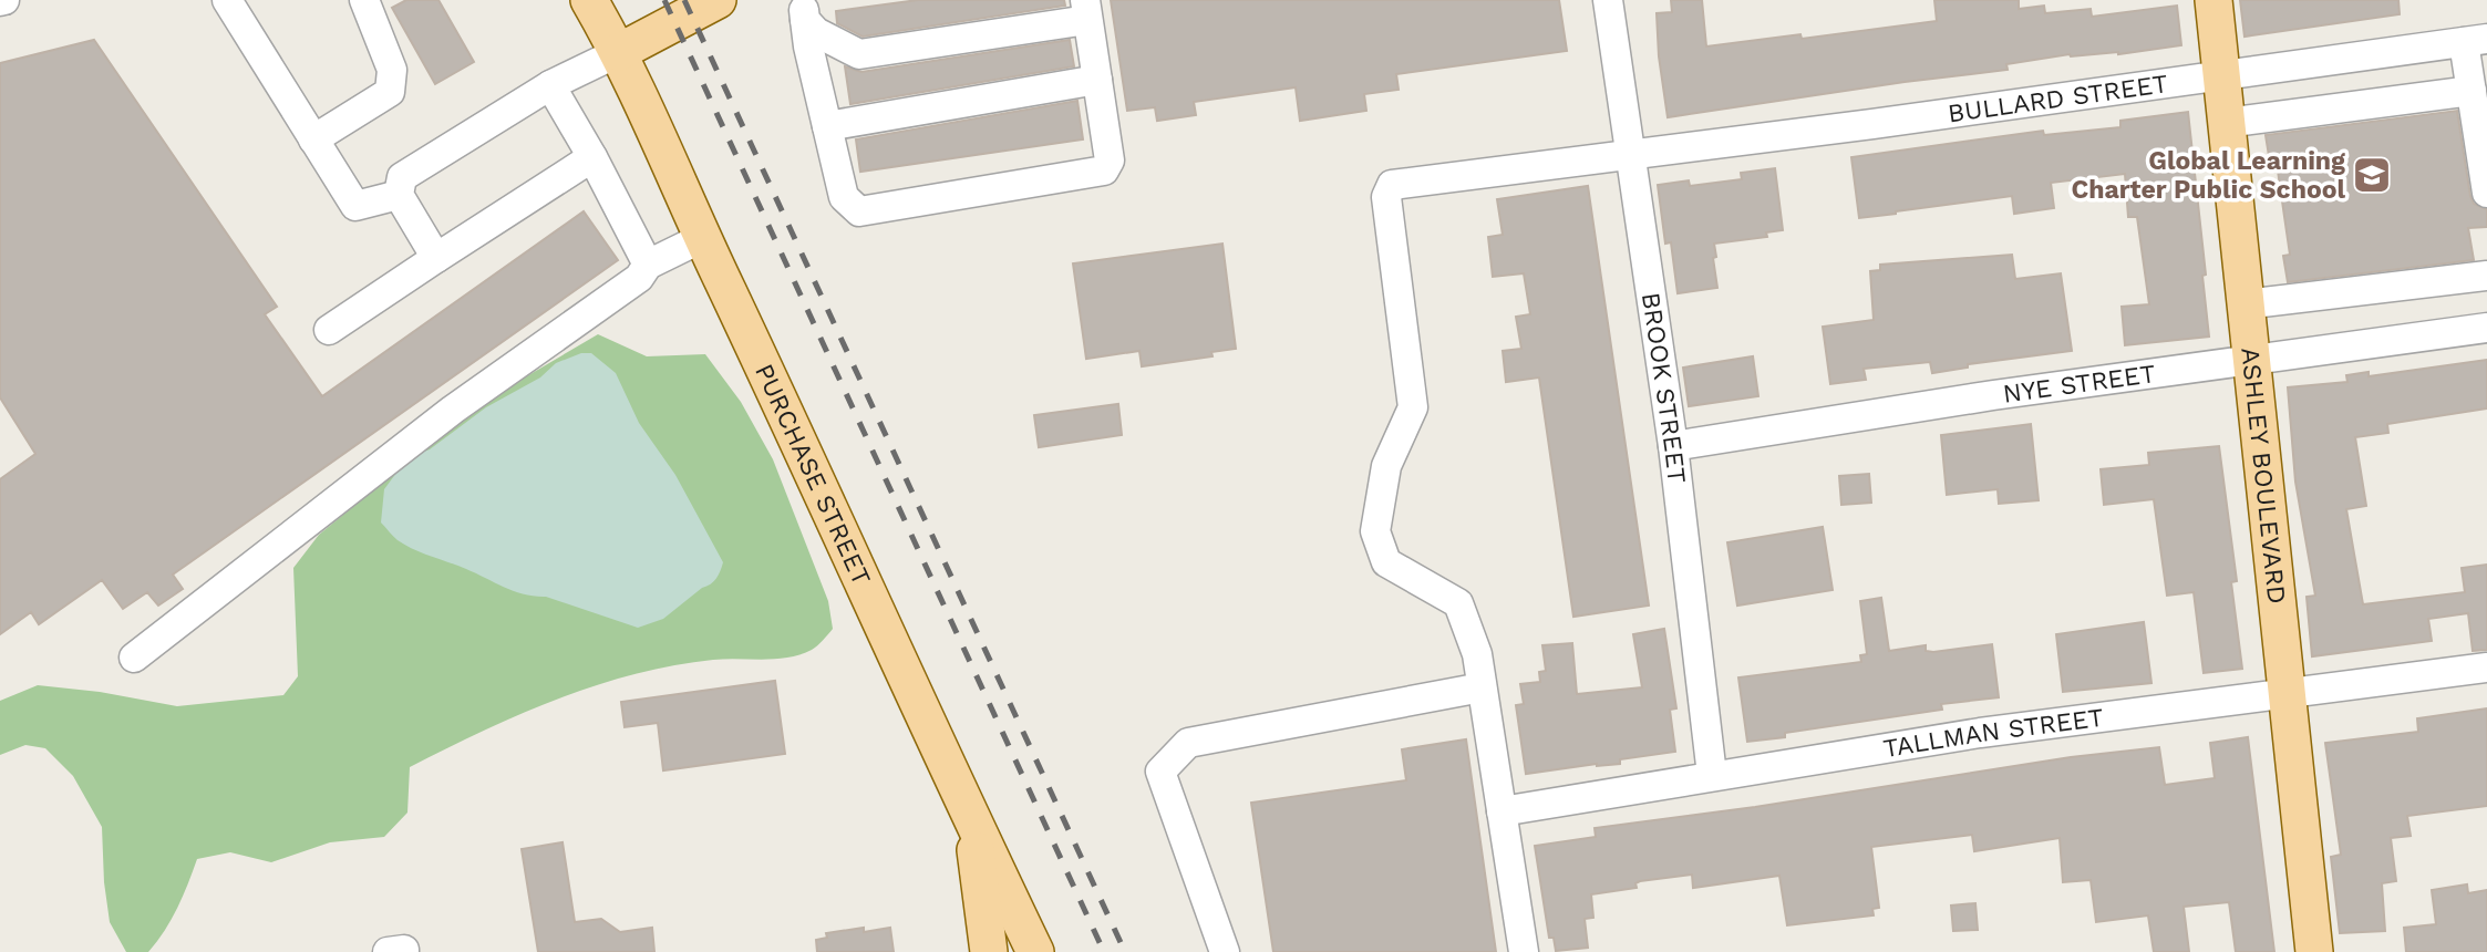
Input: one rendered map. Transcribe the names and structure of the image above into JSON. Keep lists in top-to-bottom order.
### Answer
{
  "streets": {
    "main road": ["PURCHASE STREET", "ASHLEY BOULEVARD"],
    "street": [
      "BULLARD STREET",
      "NYE STREET",
      "BROOK STREET",
      "TALLMAN STREET"
    ]
  },
  "crossings": [
    ["BULLARD STREET", "BROOK STREET"],
    ["BULLARD STREET", "ASHLEY BOULEVARD"],
    ["NYE STREET", "BROOK STREET"],
    ["NYE STREET", "ASHLEY BOULEVARD"],
    ["BROOK STREET", "TALLMAN STREET"],
    ["ASHLEY BOULEVARD", "TALLMAN STREET"]
  ],
  "places": {
    "school or university": ["Global Learning Charter Public School"]
  }
}
